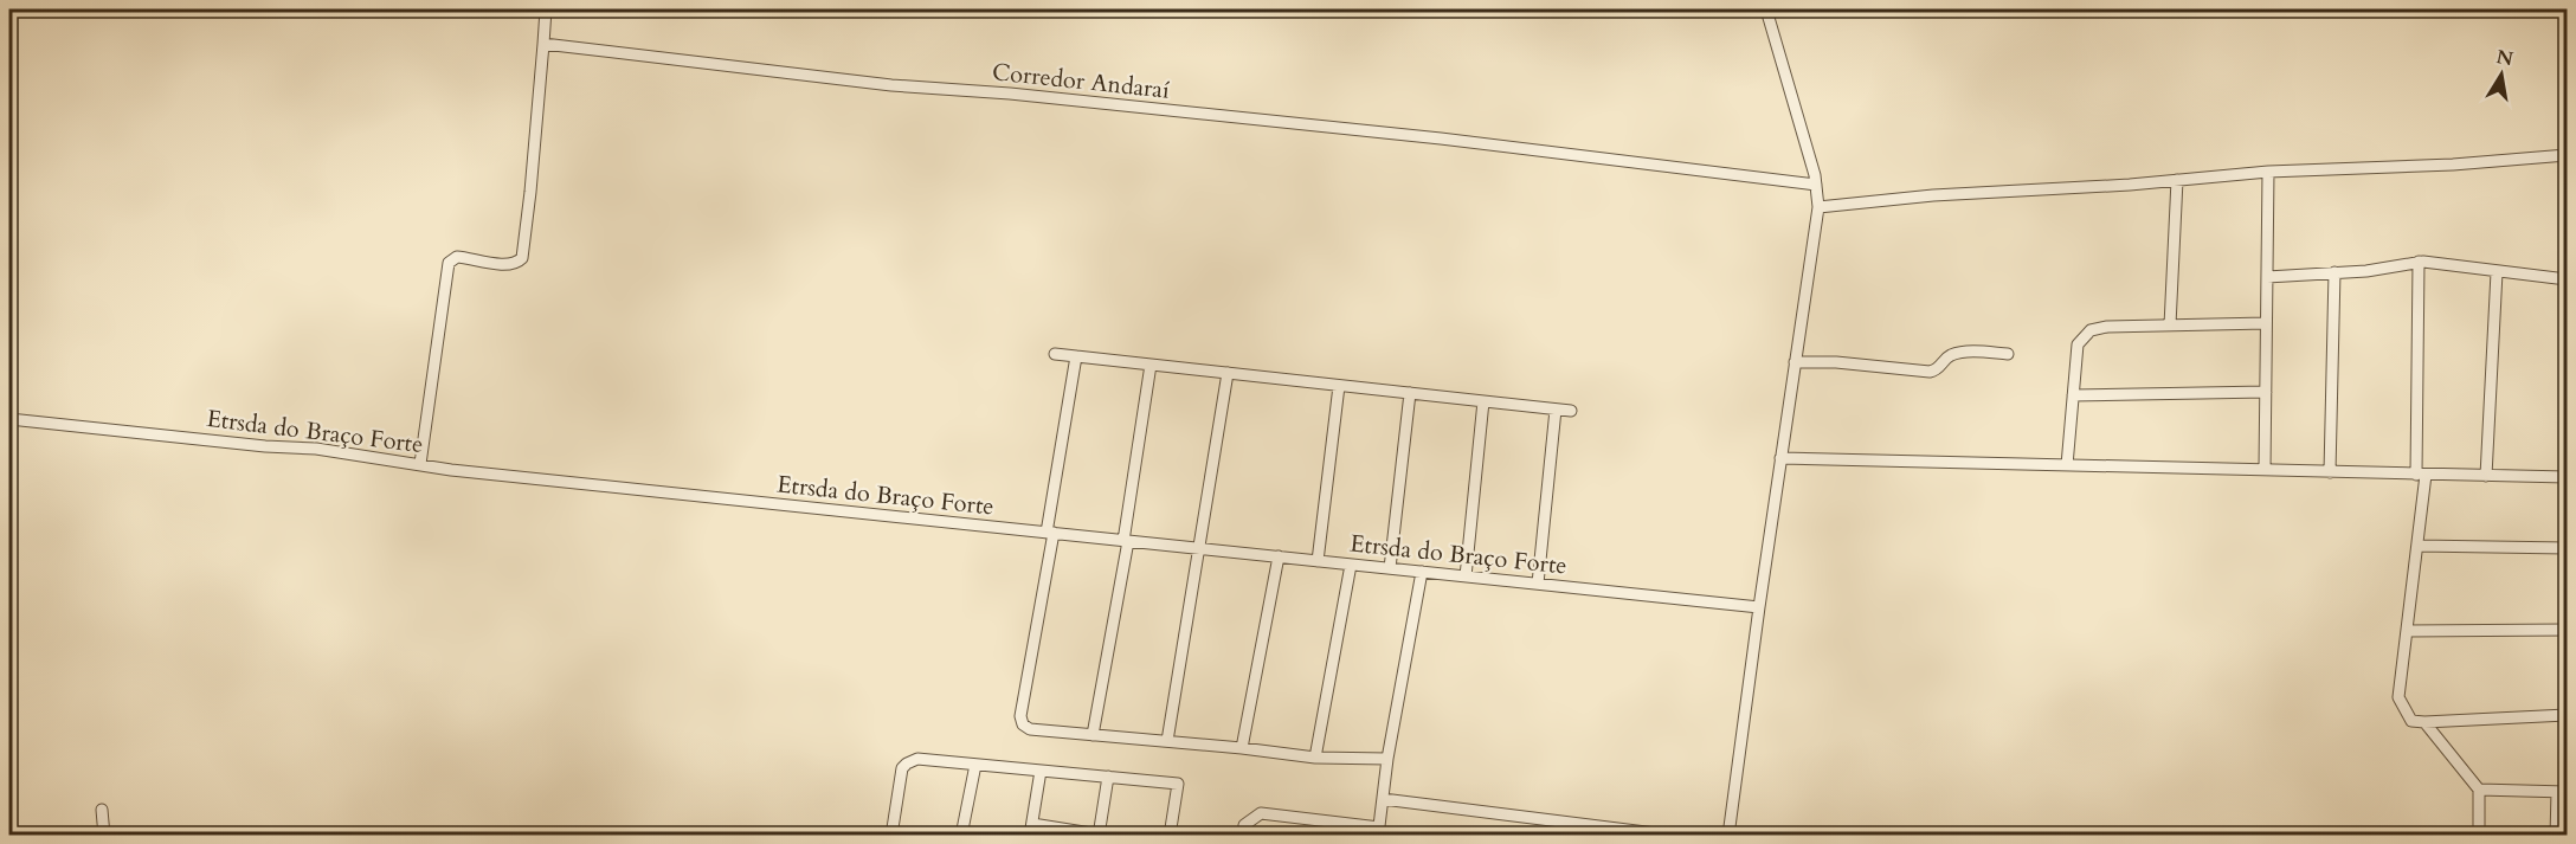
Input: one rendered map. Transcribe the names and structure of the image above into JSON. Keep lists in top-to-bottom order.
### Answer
{
  "streets": {
    "street": ["Corredor Andaraí", "Etrsda do Braço Forte"]
  },
  "north": "top"
}
